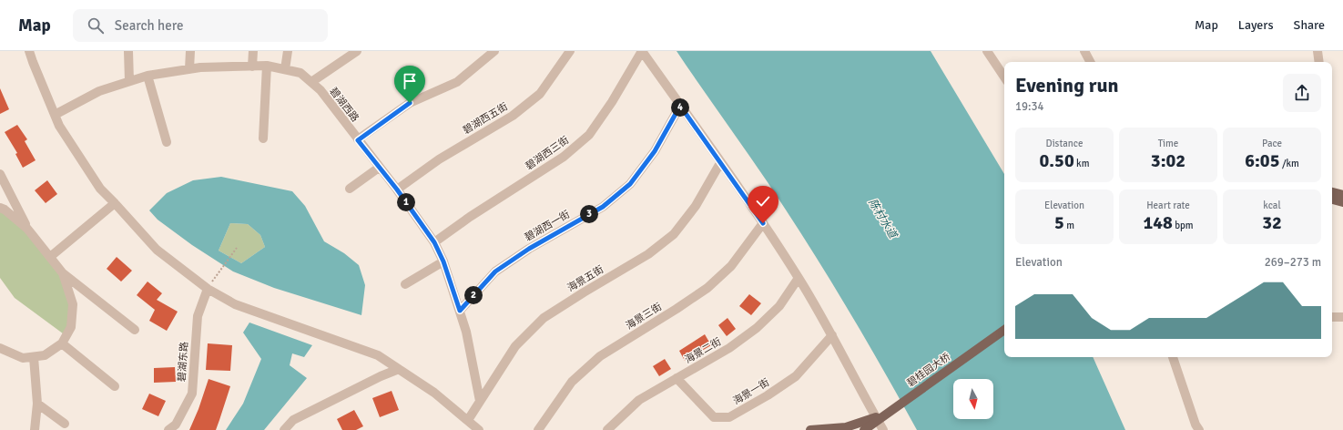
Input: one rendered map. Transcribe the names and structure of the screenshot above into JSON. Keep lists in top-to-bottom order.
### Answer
{
  "streets": {
    "main road": ["碧桂园大桥"],
    "street": [
      "碧湖西路",
      "碧湖西五街",
      "碧湖西三街",
      "碧湖西一街",
      "海景五街",
      "海景三街",
      "海景二街",
      "碧湖东路",
      "海景一街"
    ]
  },
  "crossings": [
    ["碧湖西路", "碧湖西五街"],
    ["碧湖西路", "碧湖西三街"],
    ["碧湖西路", "碧湖西一街"],
    ["碧湖西路", "海景五街"],
    ["海景二街", "海景一街"]
  ],
  "water": ["陈村水道"],
  "north": "bottom",
  "page": {
    "header": "Map",
    "search": "Search here",
    "nav": ["Map", "Layers", "Share"],
    "heading": ["Evening run", "19:34"],
    "pins": [
      "4",
      "1",
      "3",
      "2"
    ],
    "stats": [
      ["Distance", "0.50 km"],
      ["Time", "3:02"],
      ["Pace", "6:05 /km"],
      ["Elevation", "5 m"],
      ["Heart rate", "148 bpm"],
      ["kcal", "32"]
    ],
    "chart": ["Elevation", "269–273 m"]
  }
}
